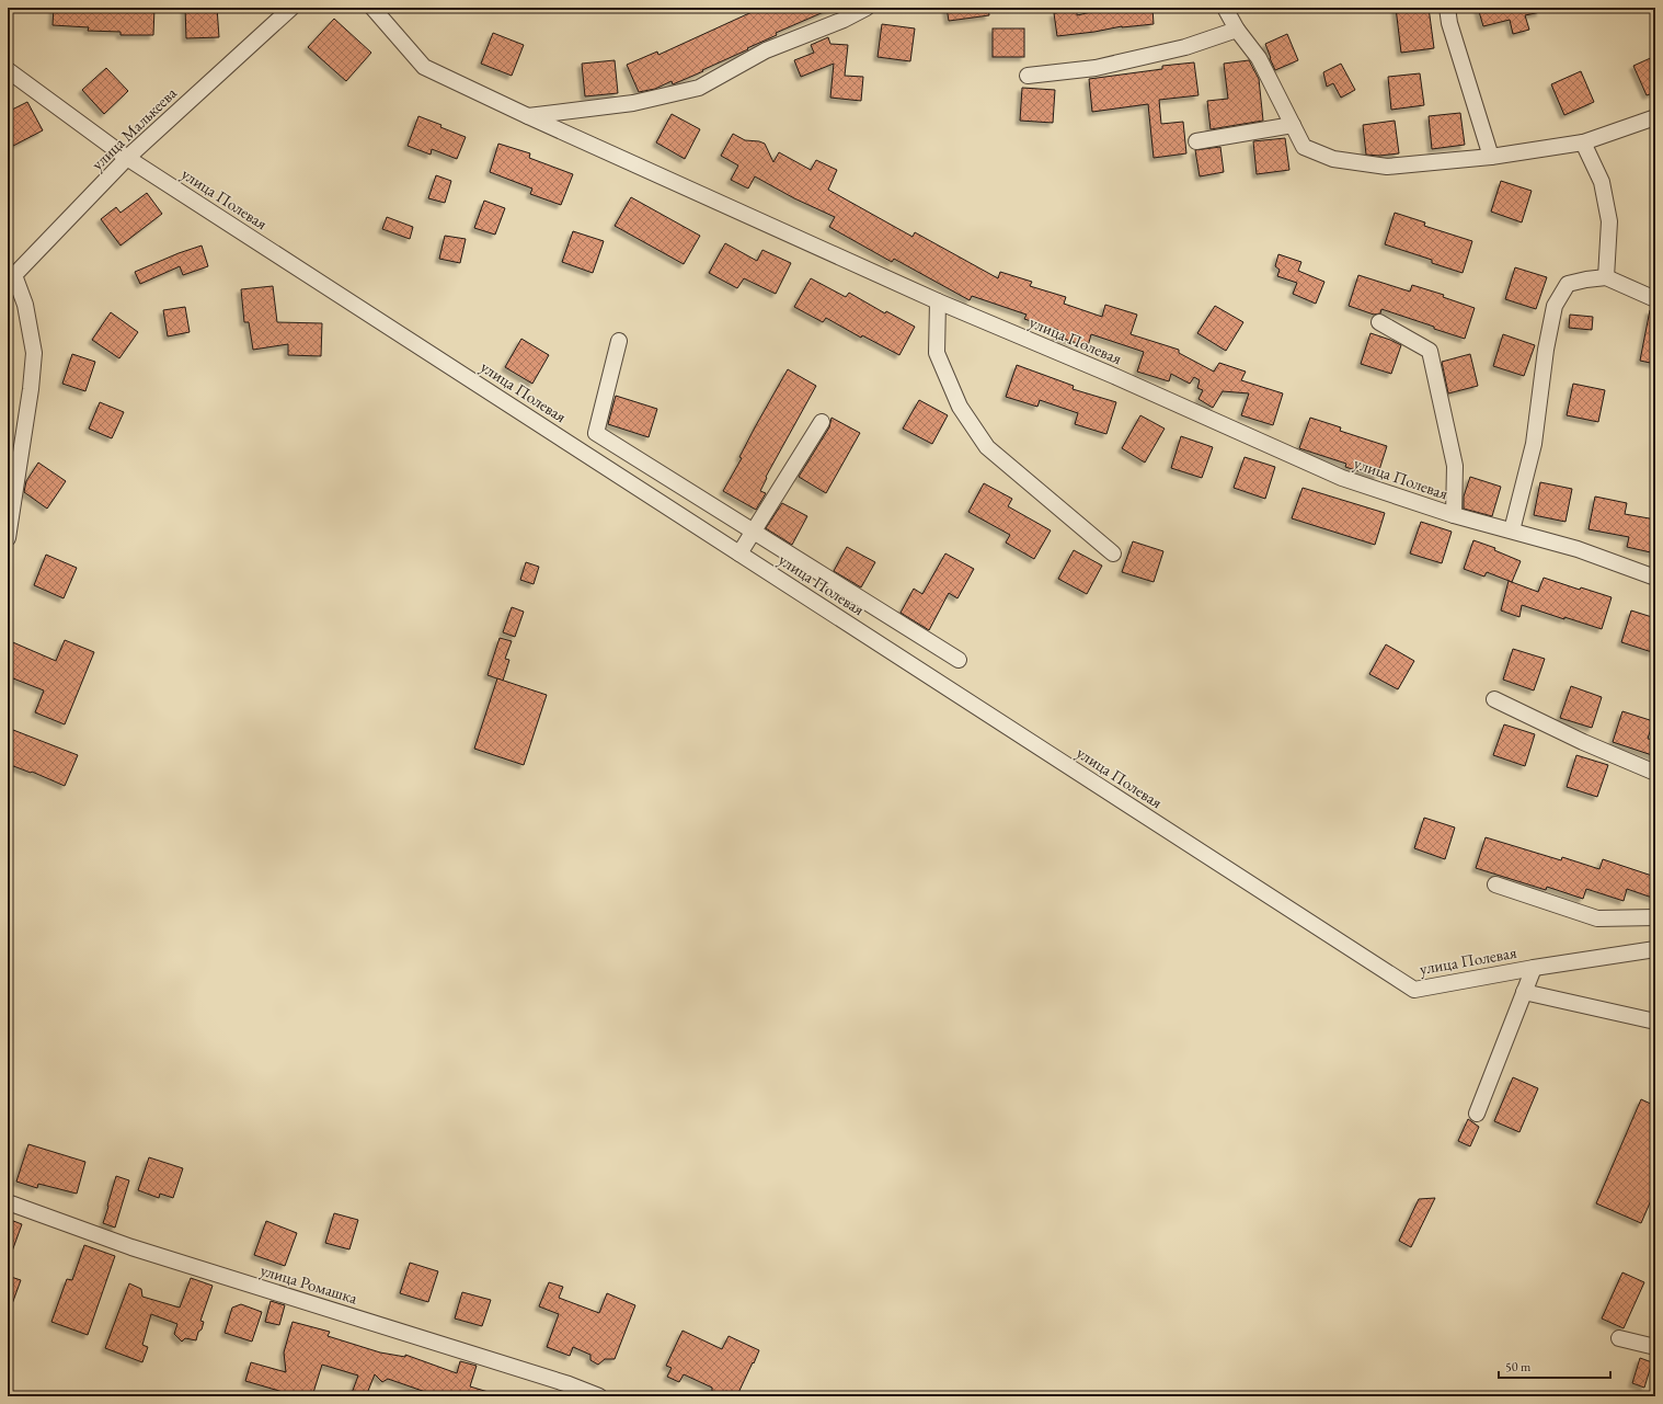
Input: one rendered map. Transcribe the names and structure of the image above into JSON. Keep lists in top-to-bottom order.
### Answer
{
  "streets": {
    "street": ["улица Малькеева", "улица Полевая", "улица Ромашка"]
  },
  "crossings": [
    ["улица Малькеева", "улица Полевая"]
  ],
  "scale_bar": "50 m"
}
